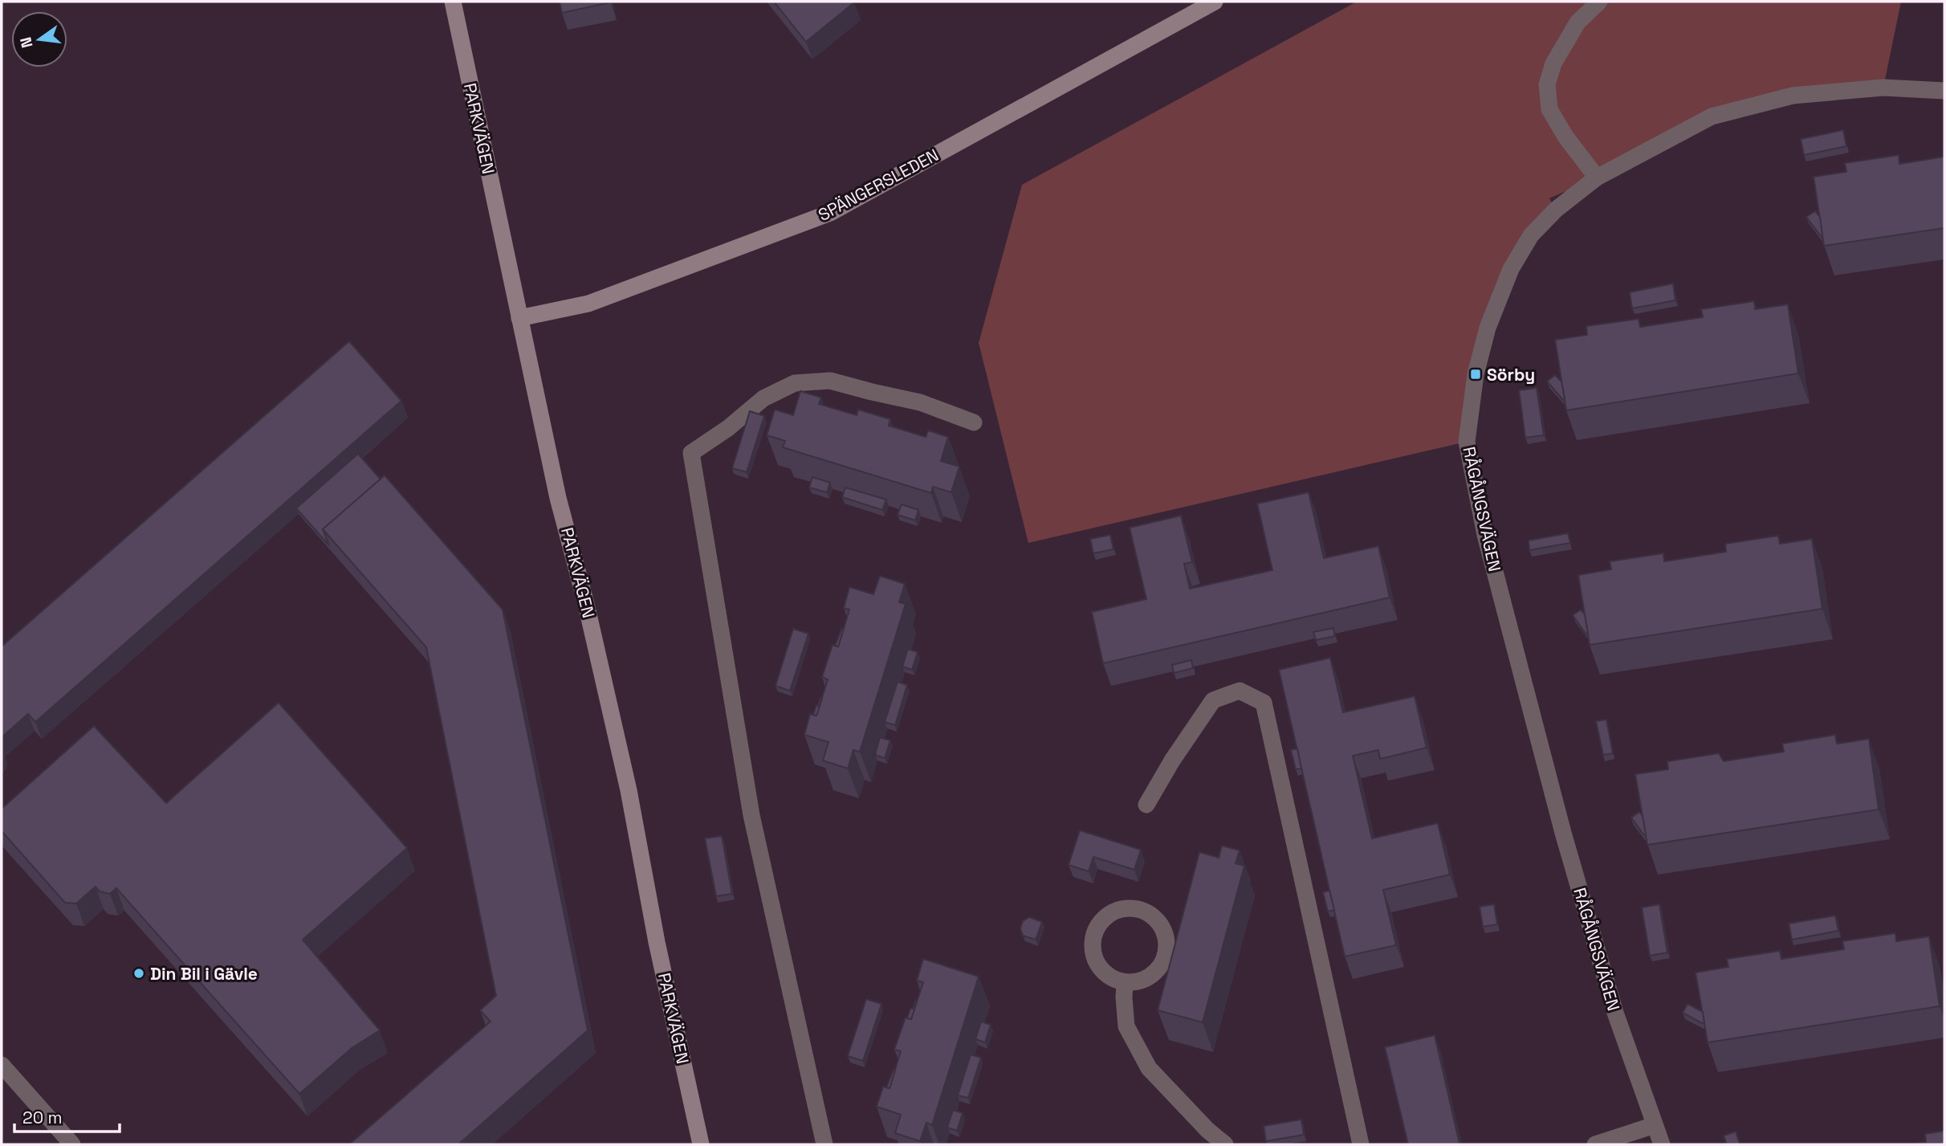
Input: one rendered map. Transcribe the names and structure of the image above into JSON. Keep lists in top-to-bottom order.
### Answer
{
  "streets": {
    "main road": ["PARKVÄGEN", "SPÄNGERSLEDEN"],
    "street": ["RÅGÅNGSVÄGEN"]
  },
  "crossings": [
    ["PARKVÄGEN", "SPÄNGERSLEDEN"]
  ],
  "places": {
    "transit": ["Sörby"],
    "other": ["Din Bil i Gävle"]
  },
  "scale_bar": "20 m",
  "north": "left"
}
